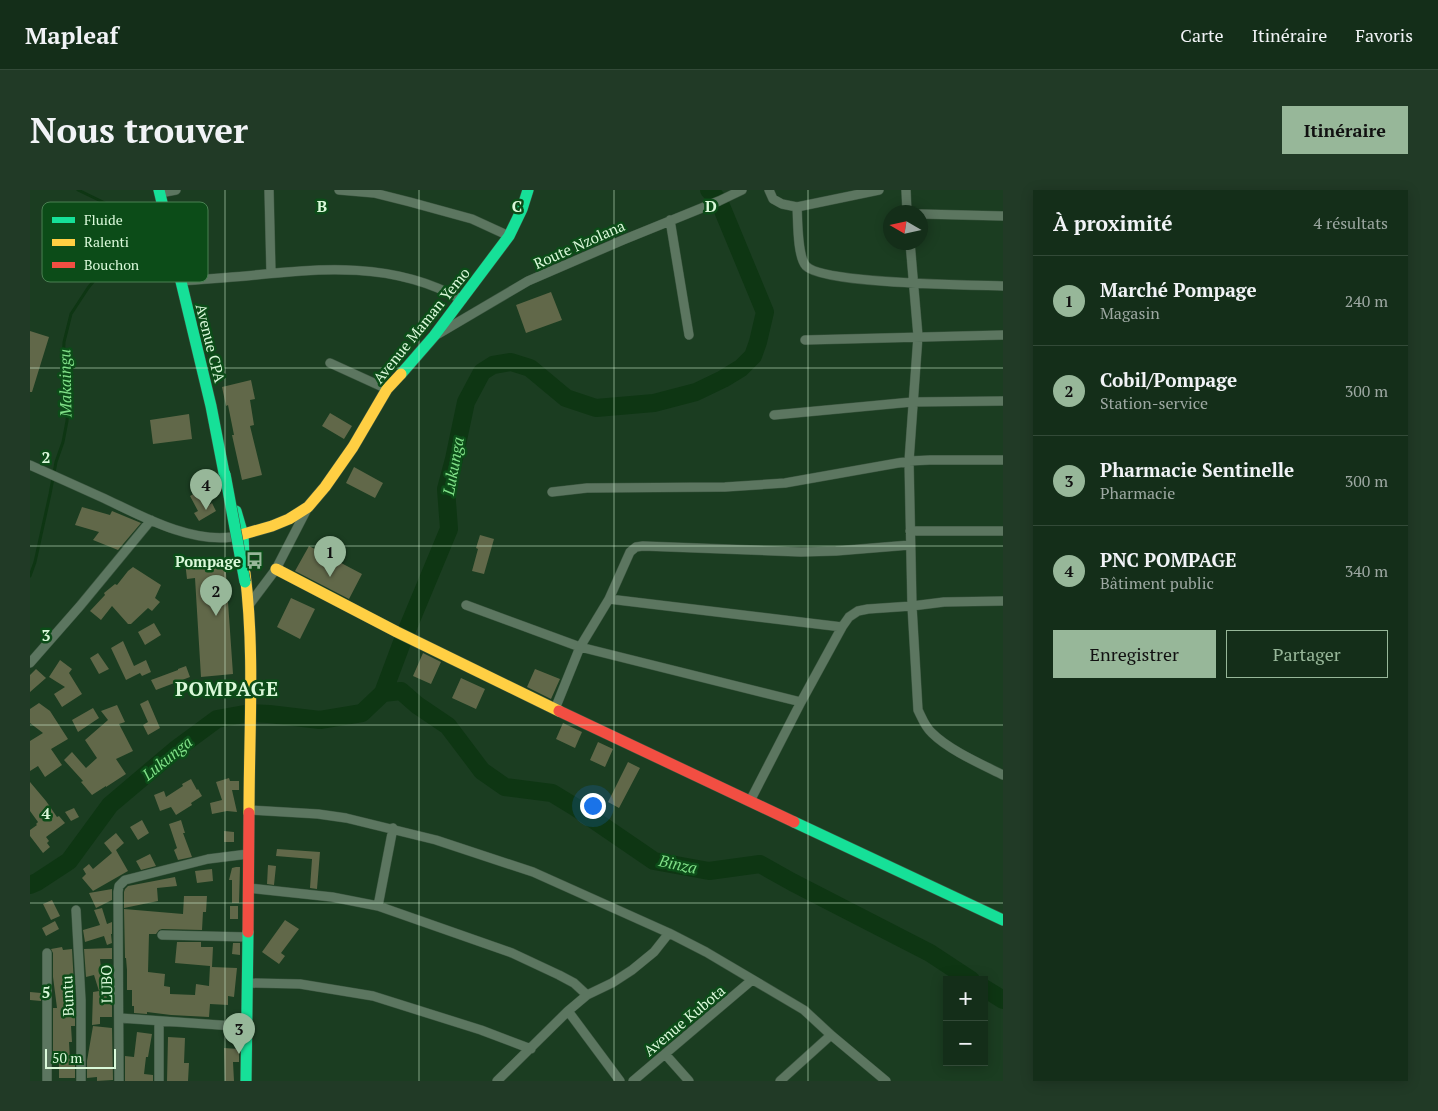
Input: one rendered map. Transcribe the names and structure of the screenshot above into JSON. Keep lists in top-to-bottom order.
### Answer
{
  "streets": {
    "street": [
      "Route Nzolana",
      "Avenue Maman Yemo",
      "Avenue CPA",
      "LUBO",
      "Buntu",
      "Avenue Kubota"
    ]
  },
  "crossings": [
    ["Route Nzolana", "Avenue Maman Yemo"]
  ],
  "districts": ["POMPAGE"],
  "water": ["Makaingu", "Lukunga", "Binza"],
  "places": {
    "bus stop": ["Pompage"]
  },
  "legend": ["Fluide", "Ralenti", "Bouchon"],
  "scale_bar": "50 m",
  "north": "left",
  "page": {
    "header": "Mapleaf",
    "nav": ["Carte", "Itinéraire", "Favoris"],
    "buttons": [
      "Itinéraire",
      ["Enregistrer", "Partager"]
    ],
    "title": "Nous trouver",
    "heading": ["À proximité", "4 résultats"],
    "list": [
      {
        "mark": "1",
        "name": "Marché Pompage",
        "note": "Magasin",
        "value": "240 m"
      },
      {
        "mark": "2",
        "name": "Cobil/Pompage",
        "note": "Station-service",
        "value": "300 m"
      },
      {
        "mark": "3",
        "name": "Pharmacie Sentinelle",
        "note": "Pharmacie",
        "value": "300 m"
      },
      {
        "mark": "4",
        "name": "PNC POMPAGE",
        "note": "Bâtiment public",
        "value": "340 m"
      }
    ],
    "pins": [
      "4",
      "1",
      "2",
      "3"
    ],
    "map_buttons": ["+", "−"],
    "scale": "50 m"
  },
  "grid": {
    "columns": ["B", "C", "D"],
    "rows": [
      "2",
      "3",
      "4",
      "5"
    ]
  }
}
